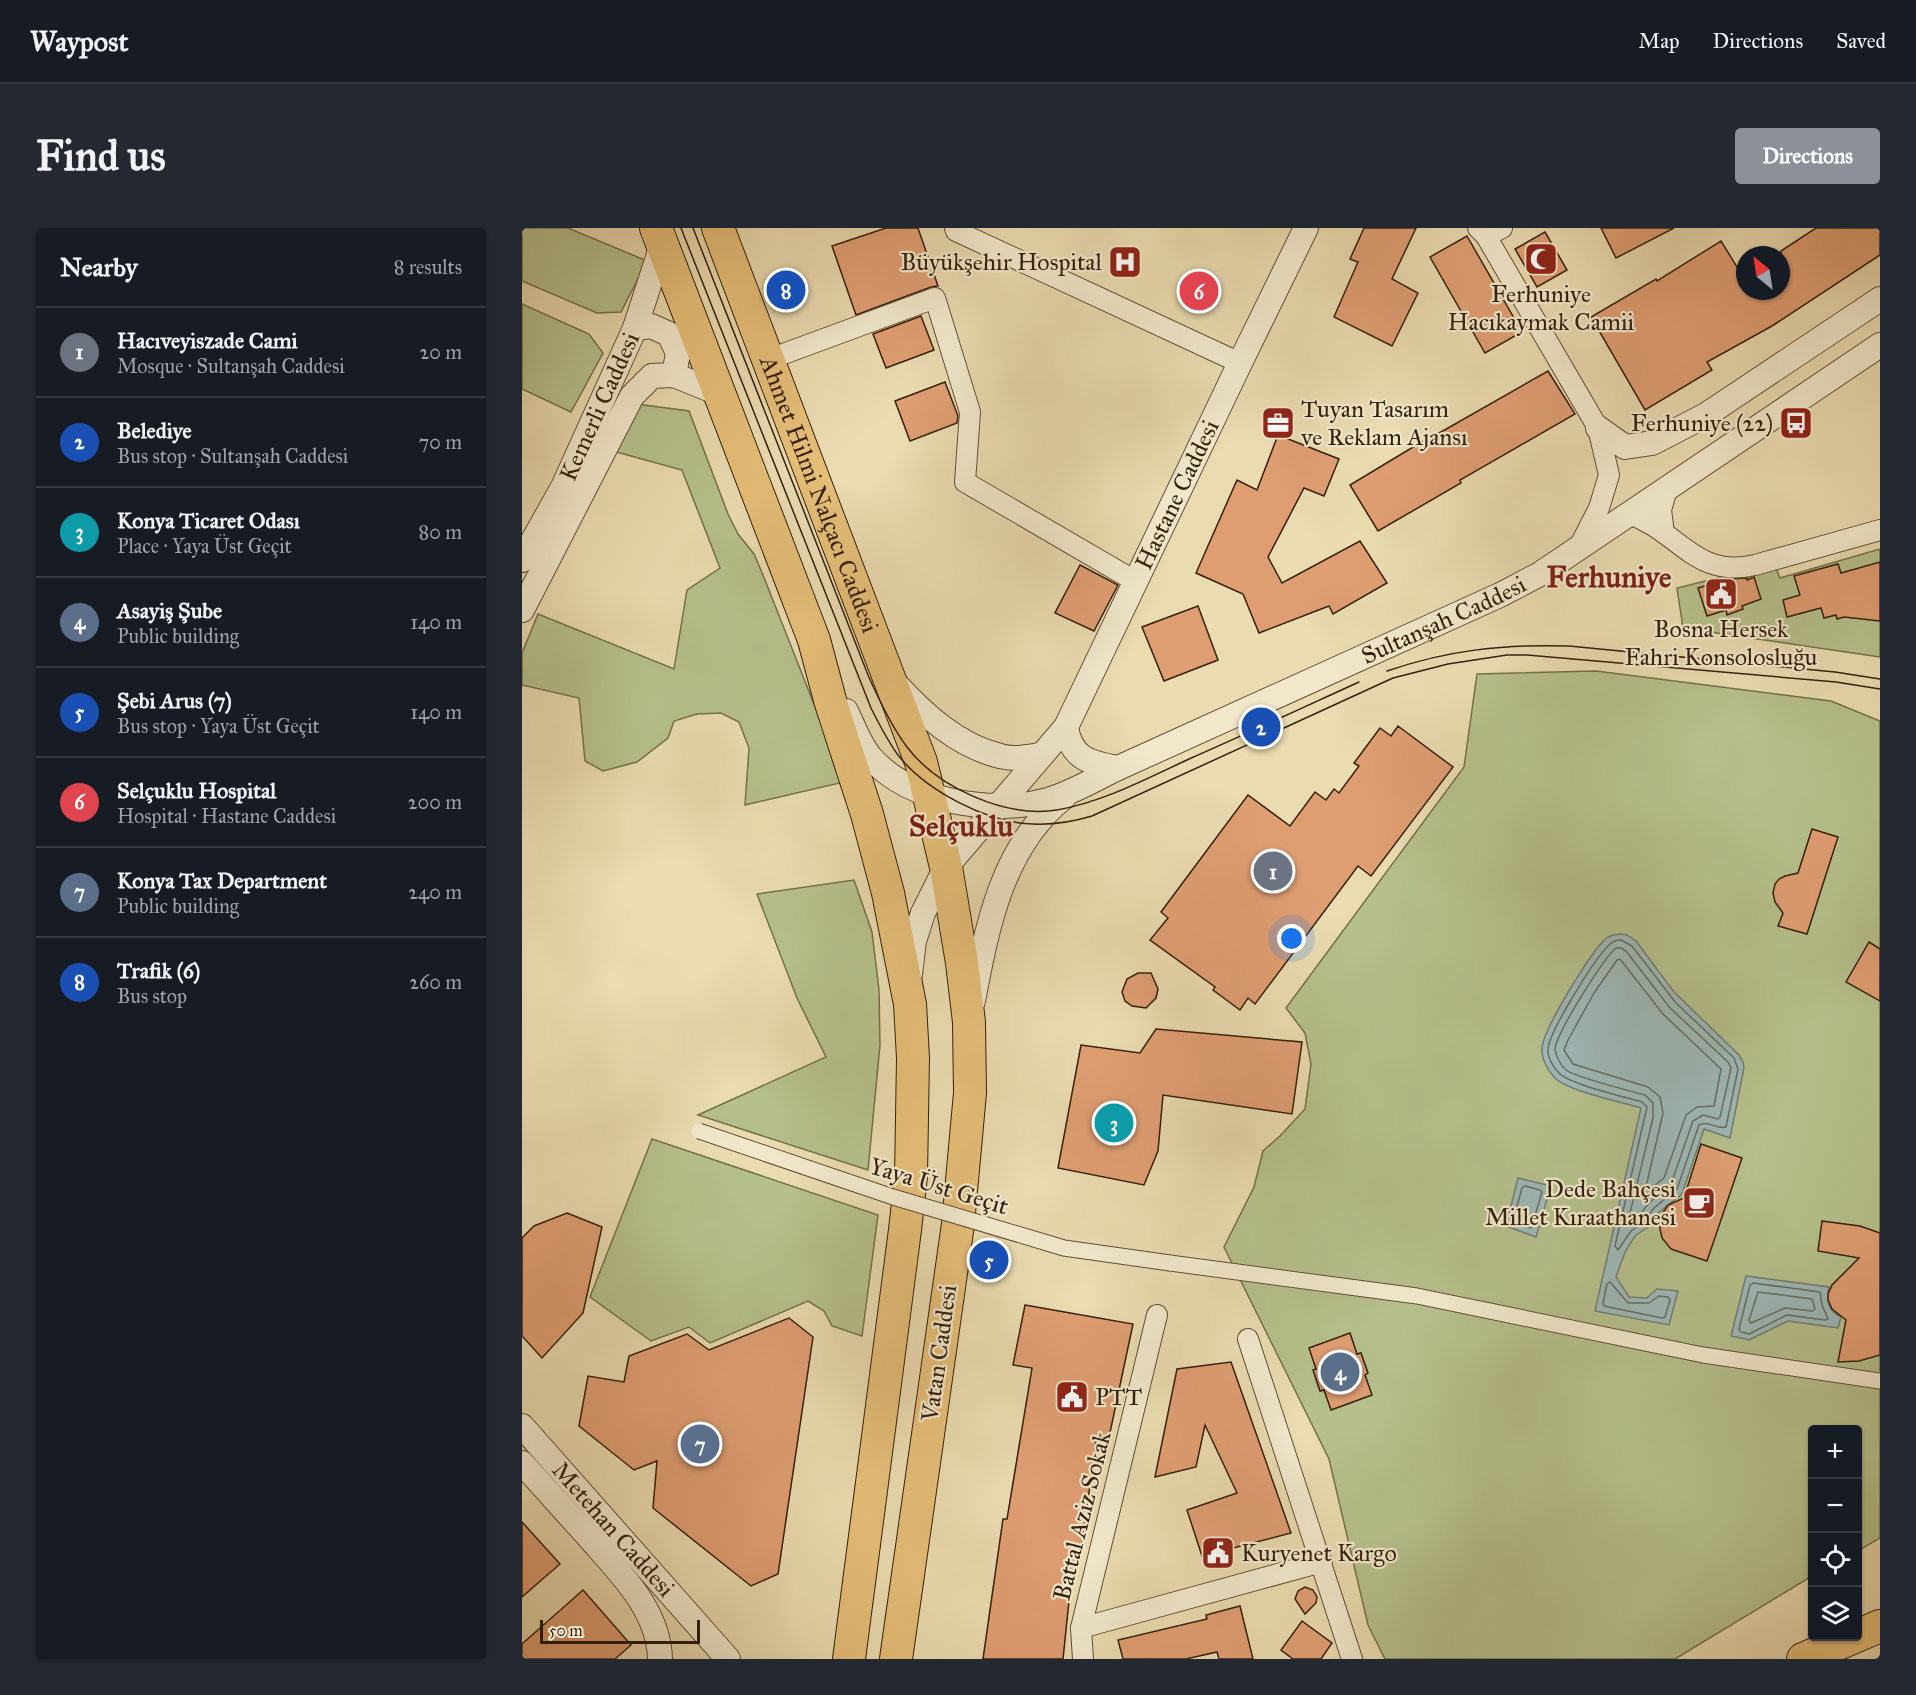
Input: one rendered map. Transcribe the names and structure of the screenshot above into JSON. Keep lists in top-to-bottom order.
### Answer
{
  "streets": {
    "main road": ["Ahmet Hilmi Nalçacı Caddesi", "Vatan Caddesi"],
    "street": [
      "Kemerli Caddesi",
      "Hastane Caddesi",
      "Sultanşah Caddesi",
      "Yaya Üst Geçit",
      "Battal Aziz Sokak",
      "Metehan Caddesi"
    ]
  },
  "crossings": [
    ["Hastane Caddesi", "Vatan Caddesi"],
    ["Ahmet Hilmi Nalçacı Caddesi", "Vatan Caddesi"]
  ],
  "districts": ["Ferhuniye", "Selçuklu"],
  "places": {
    "mosque": ["Ferhuniye Hacıkaymak Camii"],
    "hospital": ["Büyükşehir Hospital"],
    "office": ["Tuyan Tasarım ve Reklam Ajansı"],
    "bus stop": ["Ferhuniye (22)"],
    "public building": ["Bosna Hersek Fahri Konsolosluğu", "PTT", "Kuryenet Kargo"],
    "cafe": ["Dede Bahçesi Millet Kıraathanesi"]
  },
  "scale_bar": "50 m",
  "north": "top left",
  "page": {
    "header": "Waypost",
    "nav": ["Map", "Directions", "Saved"],
    "buttons": "Directions",
    "title": "Find us",
    "heading": ["Nearby", "8 results"],
    "pins": [
      "8",
      "6",
      "2",
      "1",
      "3",
      "5",
      "4",
      "7"
    ],
    "list": [
      {
        "mark": "1",
        "name": "Hacıveyiszade Cami",
        "note": "Mosque · Sultanşah Caddesi",
        "value": "20 m"
      },
      {
        "mark": "2",
        "name": "Belediye",
        "note": "Bus stop · Sultanşah Caddesi",
        "value": "70 m"
      },
      {
        "mark": "3",
        "name": "Konya Ticaret Odası",
        "note": "Place · Yaya Üst Geçit",
        "value": "80 m"
      },
      {
        "mark": "4",
        "name": "Asayiş Şube",
        "note": "Public building",
        "value": "140 m"
      },
      {
        "mark": "5",
        "name": "Şebi Arus (7)",
        "note": "Bus stop · Yaya Üst Geçit",
        "value": "140 m"
      },
      {
        "mark": "6",
        "name": "Selçuklu Hospital",
        "note": "Hospital · Hastane Caddesi",
        "value": "200 m"
      },
      {
        "mark": "7",
        "name": "Konya Tax Department",
        "note": "Public building",
        "value": "240 m"
      },
      {
        "mark": "8",
        "name": "Trafik (6)",
        "note": "Bus stop",
        "value": "260 m"
      }
    ],
    "map_buttons": ["+", "−"],
    "scale": "50 m"
  }
}
